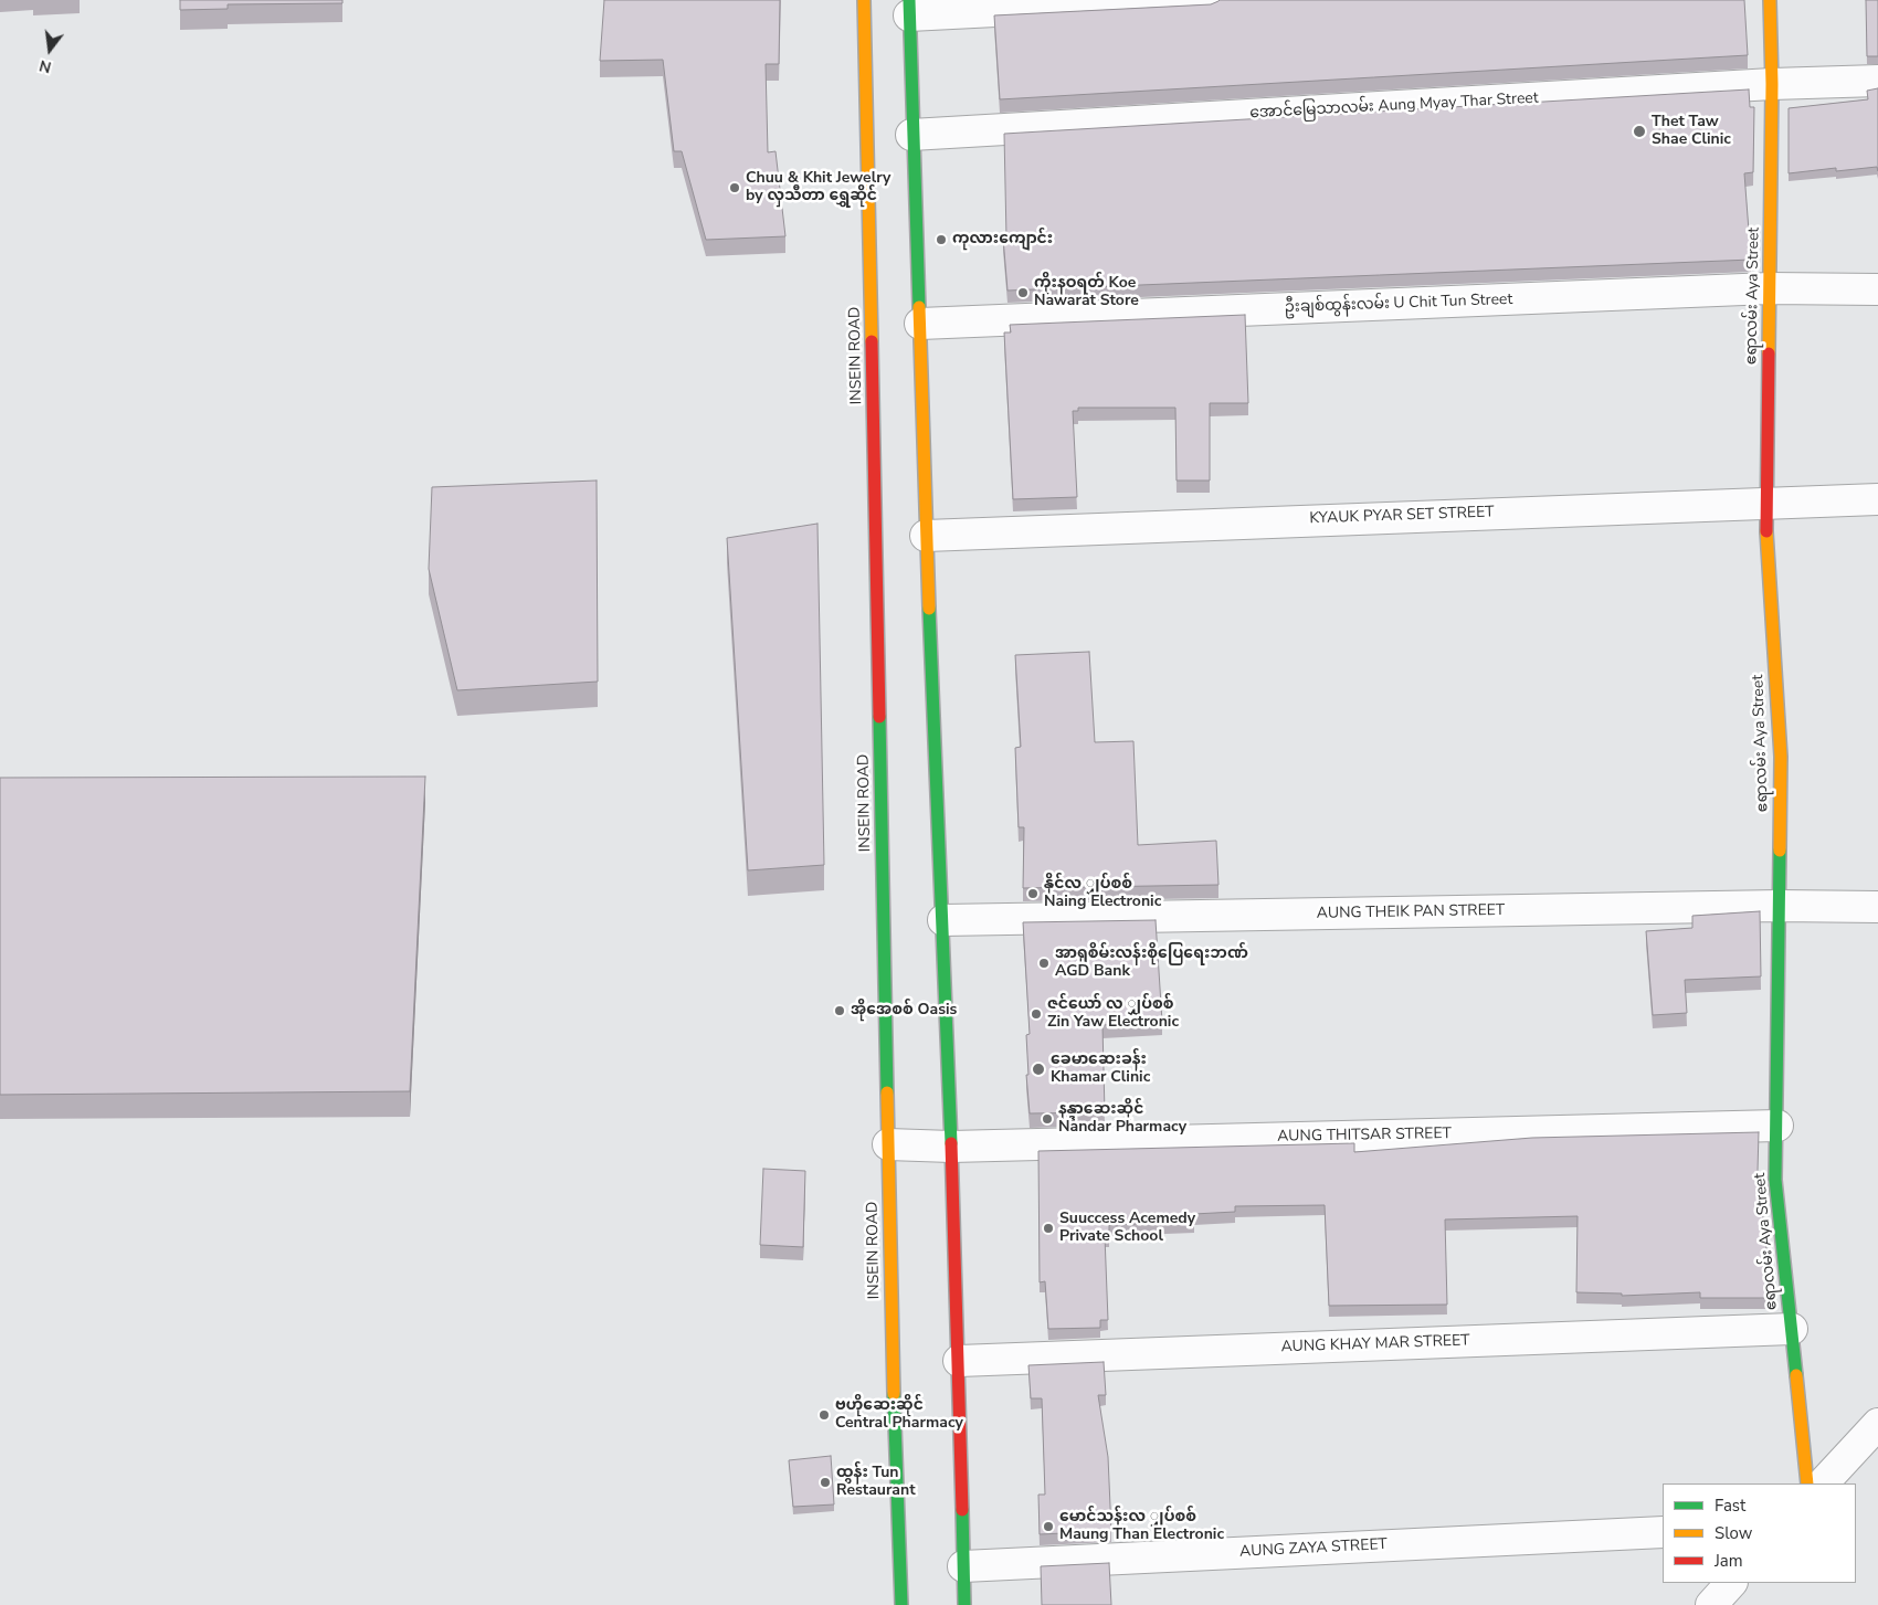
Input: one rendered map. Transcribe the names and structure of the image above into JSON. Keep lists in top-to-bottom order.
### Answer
{
  "streets": {
    "main road": ["ဧရာလမ်း Aya Street", "INSEIN ROAD"],
    "street": [
      "အောင်မြေသာလမ်း Aung Myay Thar Street",
      "ဦးချစ်ထွန်းလမ်း U Chit Tun Street",
      "KYAUK PYAR SET STREET",
      "AUNG THEIK PAN STREET",
      "AUNG THITSAR STREET",
      "AUNG KHAY MAR STREET",
      "AUNG ZAYA STREET"
    ]
  },
  "crossings": [
    ["အောင်မြေသာလမ်း Aung Myay Thar Street", "ဧရာလမ်း Aya Street"],
    ["ဧရာလမ်း Aya Street", "ဦးချစ်ထွန်းလမ်း U Chit Tun Street"],
    ["ဧရာလမ်း Aya Street", "KYAUK PYAR SET STREET"],
    ["ဧရာလမ်း Aya Street", "AUNG THEIK PAN STREET"],
    ["ဧရာလမ်း Aya Street", "AUNG THITSAR STREET"],
    ["ဧရာလမ်း Aya Street", "AUNG KHAY MAR STREET"],
    ["INSEIN ROAD", "AUNG THITSAR STREET"]
  ],
  "places": [
    "Thet Taw Shae Clinic",
    "Chuu & Khit Jewelry by လှသီတာ ရွှေဆိုင်",
    "ကုလားကျောင်း",
    "ကိုးနဝရတ် Koe Nawarat Store",
    "နိုင်လ ျှပ်စစ် Naing Electronic",
    "အာရှစိမ်းလန်းစိုပြေရေးဘဏ် AGD Bank",
    "အိုအေစစ် Oasis",
    "ဇင်ယော် လ ျှပ်စစ် Zin Yaw Electronic",
    "ခေမာဆေးခန်း Khamar Clinic",
    "နန္ဒာဆေးဆိုင် Nandar Pharmacy",
    "Suuccess Acemedy Private School",
    "ဗဟိုဆေးဆိုင် Central Pharmacy",
    "ထွန်း Tun Restaurant",
    "မောင်သန်းလ ျှပ်စစ် Maung Than Electronic"
  ],
  "legend": ["Fast", "Slow", "Jam"],
  "north": "bottom"
}
